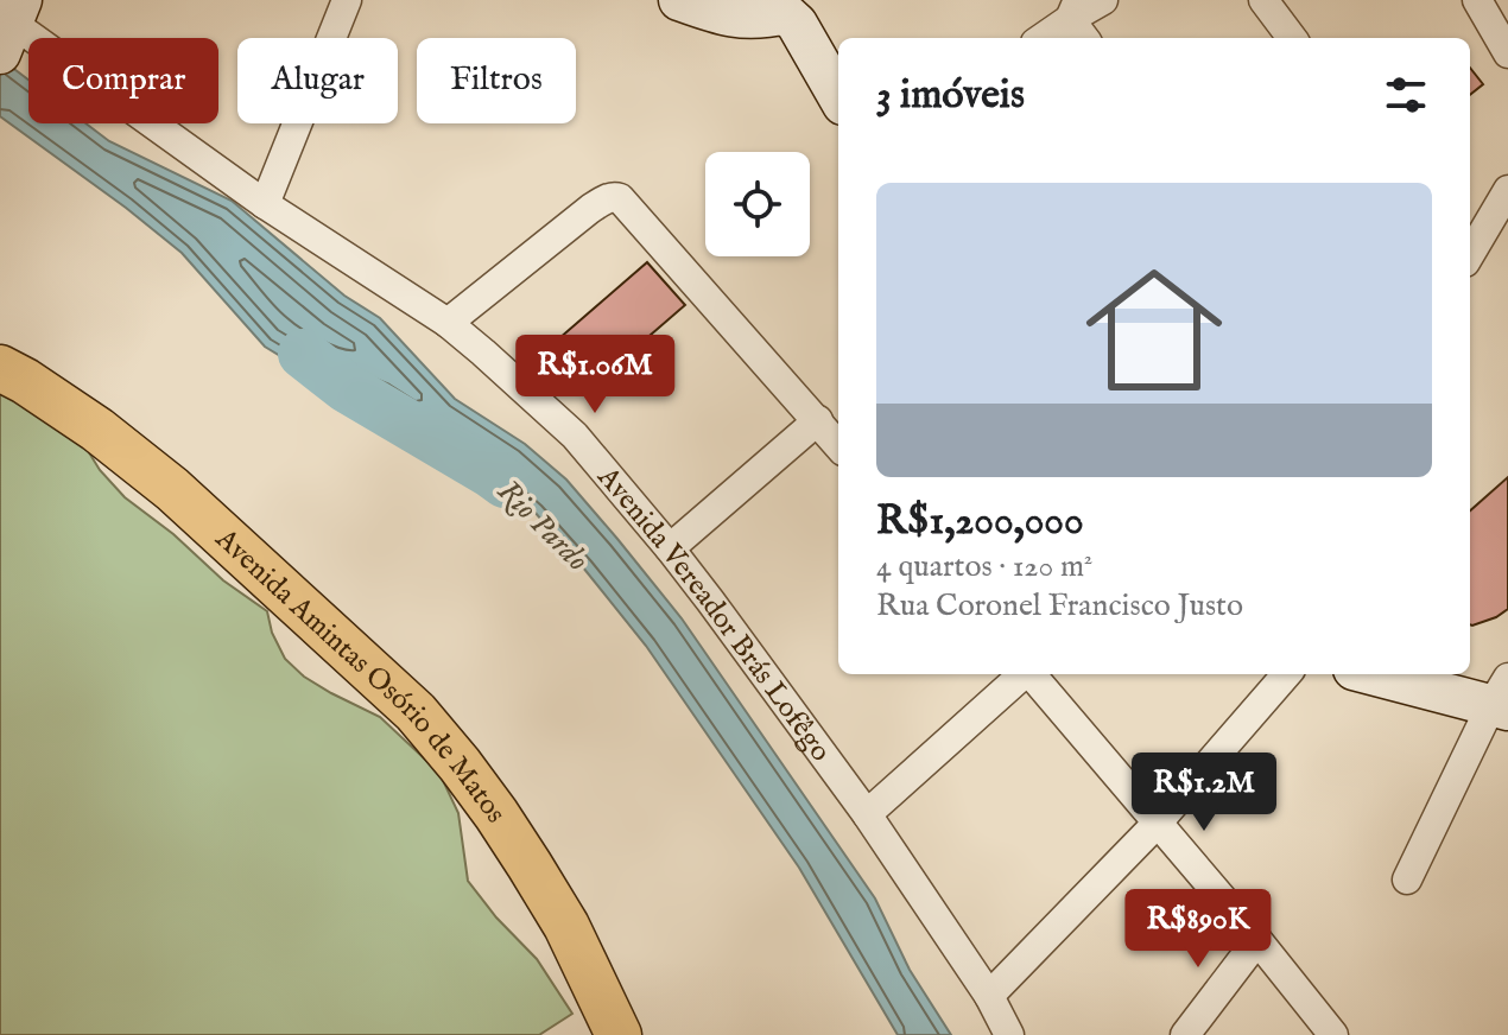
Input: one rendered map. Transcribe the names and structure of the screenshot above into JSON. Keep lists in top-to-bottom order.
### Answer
{
  "streets": {
    "main road": ["Avenida Amintas Osório de Matos"],
    "street": ["Avenida Vereador Brás Lofêgo"]
  },
  "water": ["Rio Pardo"],
  "page": {
    "chip": ["Comprar", "Alugar", "Filtros"],
    "heading": "3 imóveis",
    "list": [
      {
        "name": "R$1,200,000",
        "note": "4 quartos · 120 m² · Rua Coronel Francisco Justo"
      }
    ],
    "price": ["R$1.06M", "R$1.2M", "R$890K"]
  }
}
